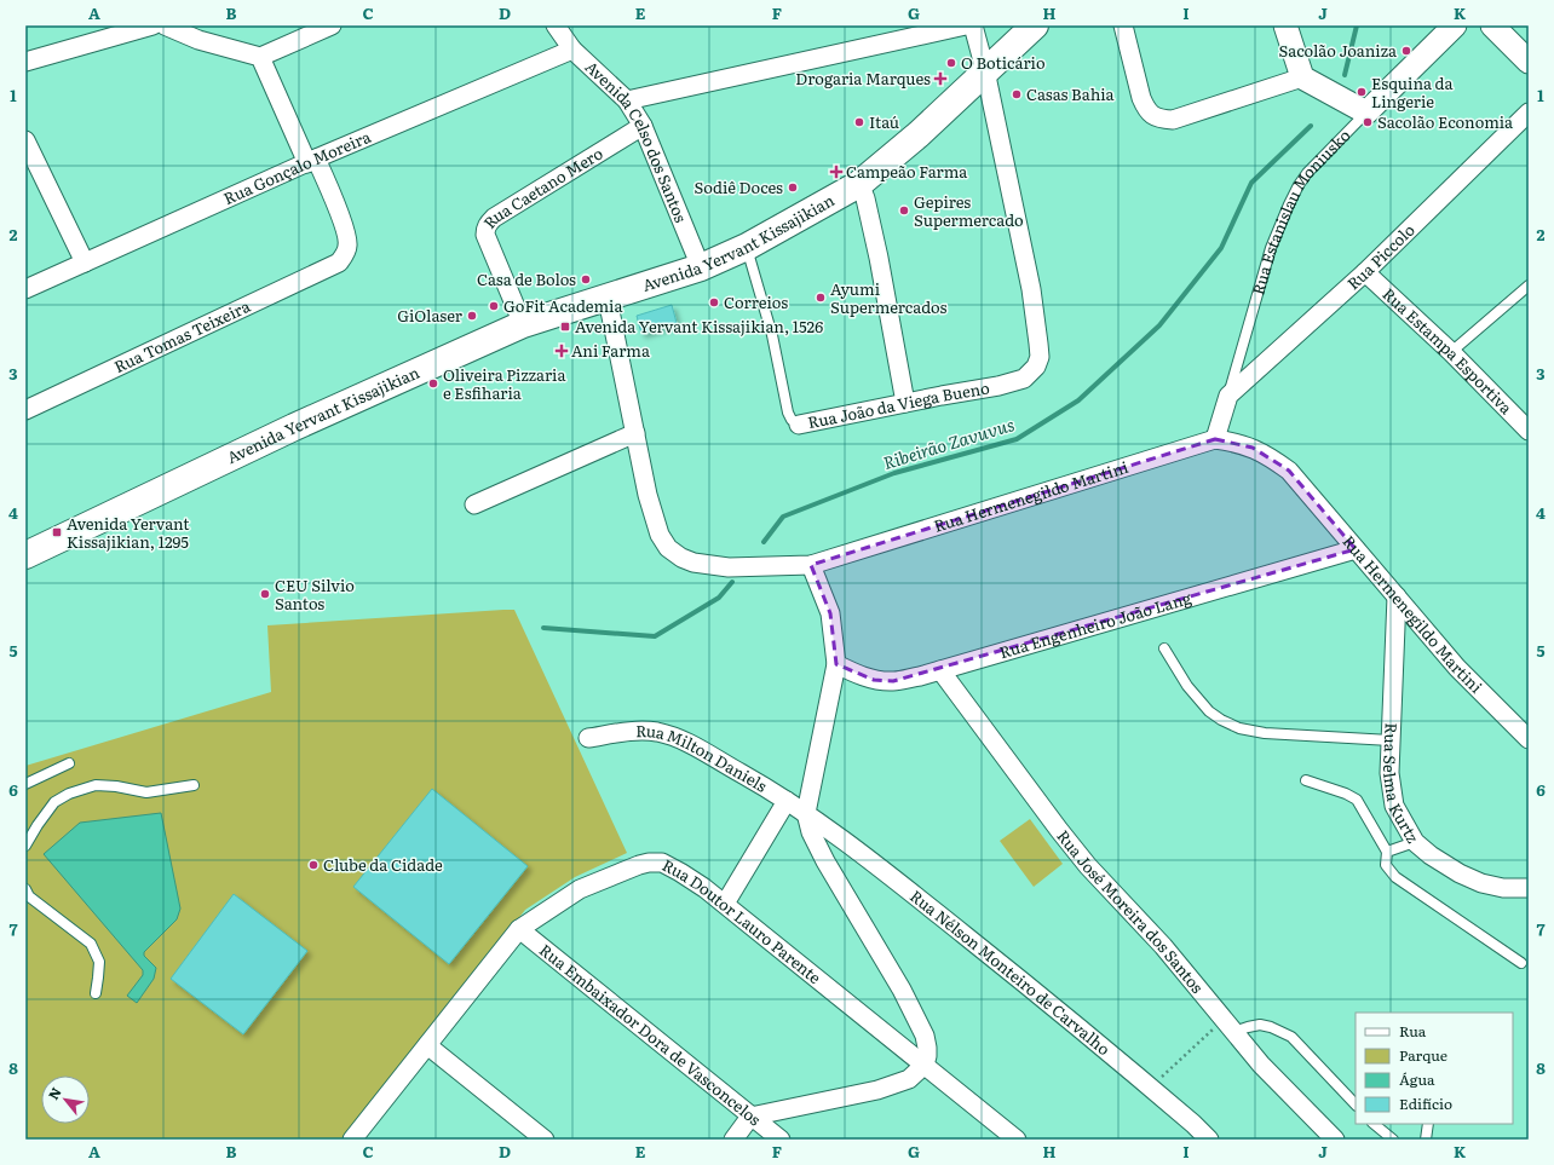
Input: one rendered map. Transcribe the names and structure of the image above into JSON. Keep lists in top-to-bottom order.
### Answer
{
  "streets": {
    "main road": ["Avenida Yervant Kissajikian"],
    "street": [
      "Avenida Celso dos Santos",
      "Rua Gonçalo Moreira",
      "Rua Caetano Mero",
      "Rua Estanislau Moniusko",
      "Rua Piccolo",
      "Rua Tomas Teixeira",
      "Rua Estampa Esportiva",
      "Rua João da Viega Bueno",
      "Rua Hermenegildo Martini",
      "Rua Engenheiro João Lang",
      "Rua Milton Daniels",
      "Rua Selma Kurtz",
      "Rua José Moreira dos Santos",
      "Rua Doutor Lauro Parente",
      "Rua Nélson Monteiro de Carvalho",
      "Rua Embaixador Dora de Vasconcelos"
    ]
  },
  "crossings": [
    ["Avenida Celso dos Santos", "Rua Gonçalo Moreira"],
    ["Avenida Celso dos Santos", "Rua Caetano Mero"],
    ["Avenida Celso dos Santos", "Avenida Yervant Kissajikian"],
    ["Rua Gonçalo Moreira", "Rua Tomas Teixeira"],
    ["Rua Caetano Mero", "Avenida Yervant Kissajikian"],
    ["Rua Estanislau Moniusko", "Rua Piccolo"],
    ["Rua Estanislau Moniusko", "Rua Hermenegildo Martini"],
    ["Avenida Yervant Kissajikian", "Rua João da Viega Bueno"],
    ["Avenida Yervant Kissajikian", "Rua Hermenegildo Martini"],
    ["Rua Piccolo", "Rua Estampa Esportiva"],
    ["Rua Hermenegildo Martini", "Rua Engenheiro João Lang"],
    ["Rua Hermenegildo Martini", "Rua Selma Kurtz"],
    ["Rua Engenheiro João Lang", "Rua José Moreira dos Santos"],
    ["Rua Milton Daniels", "Rua Nélson Monteiro de Carvalho"],
    ["Rua Doutor Lauro Parente", "Rua Embaixador Dora de Vasconcelos"]
  ],
  "water": ["Ribeirão Zavuvus"],
  "places": {
    "other": [
      "Sacolão Joaniza",
      "O Boticário",
      "Esquina da Lingerie",
      "Casas Bahia",
      "Itaú",
      "Sacolão Economia",
      "Sodiê Doces",
      "Gepires Supermercado",
      "Casa de Bolos",
      "Ayumi Supermercados",
      "Correios",
      "GoFit Academia",
      "GiOlaser",
      "Oliveira Pizzaria e Esfiharia",
      "CEU Silvio Santos",
      "Clube da Cidade"
    ],
    "health": ["Drogaria Marques", "Campeão Farma", "Ani Farma"],
    "transit": ["Avenida Yervant Kissajikian, 1526", "Avenida Yervant Kissajikian, 1295"]
  },
  "legend": [
    "Rua",
    "Parque",
    "Água",
    "Edifício"
  ],
  "north": "top left",
  "grid": {
    "columns": [
      "A",
      "B",
      "C",
      "D",
      "E",
      "F",
      "G",
      "H",
      "I",
      "J",
      "K"
    ],
    "rows": [
      "1",
      "2",
      "3",
      "4",
      "5",
      "6",
      "7",
      "8"
    ]
  }
}
